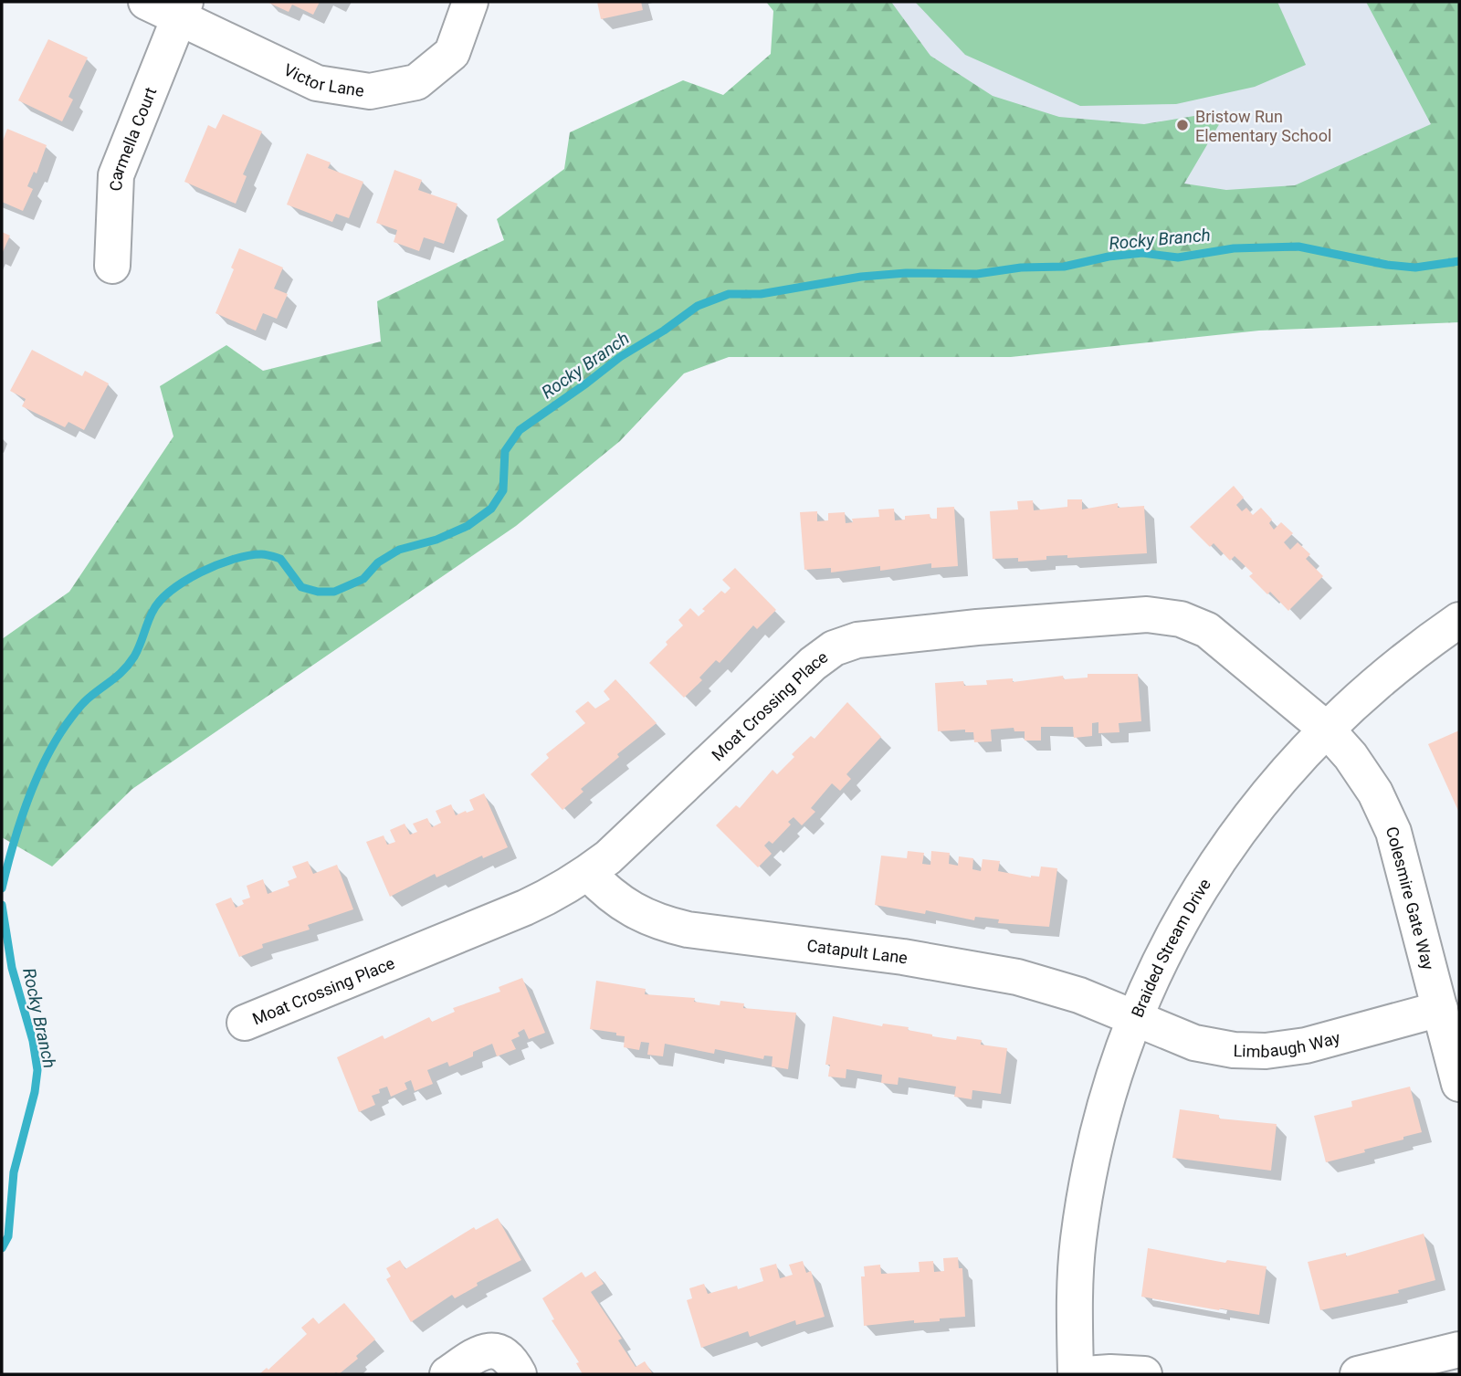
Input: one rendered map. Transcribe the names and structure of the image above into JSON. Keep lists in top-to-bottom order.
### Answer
{
  "streets": {
    "street": [
      "Victor Lane",
      "Carmella Court",
      "Moat Crossing Place",
      "Colesmire Gate Way",
      "Braided Stream Drive",
      "Catapult Lane",
      "Limbaugh Way"
    ]
  },
  "crossings": [
    ["Victor Lane", "Carmella Court"],
    ["Moat Crossing Place", "Colesmire Gate Way"],
    ["Moat Crossing Place", "Braided Stream Drive"],
    ["Moat Crossing Place", "Catapult Lane"],
    ["Colesmire Gate Way", "Braided Stream Drive"],
    ["Colesmire Gate Way", "Limbaugh Way"],
    ["Braided Stream Drive", "Catapult Lane"],
    ["Braided Stream Drive", "Limbaugh Way"],
    ["Catapult Lane", "Limbaugh Way"]
  ],
  "water": ["Rocky Branch"],
  "places": ["Bristow Run Elementary School"]
}
